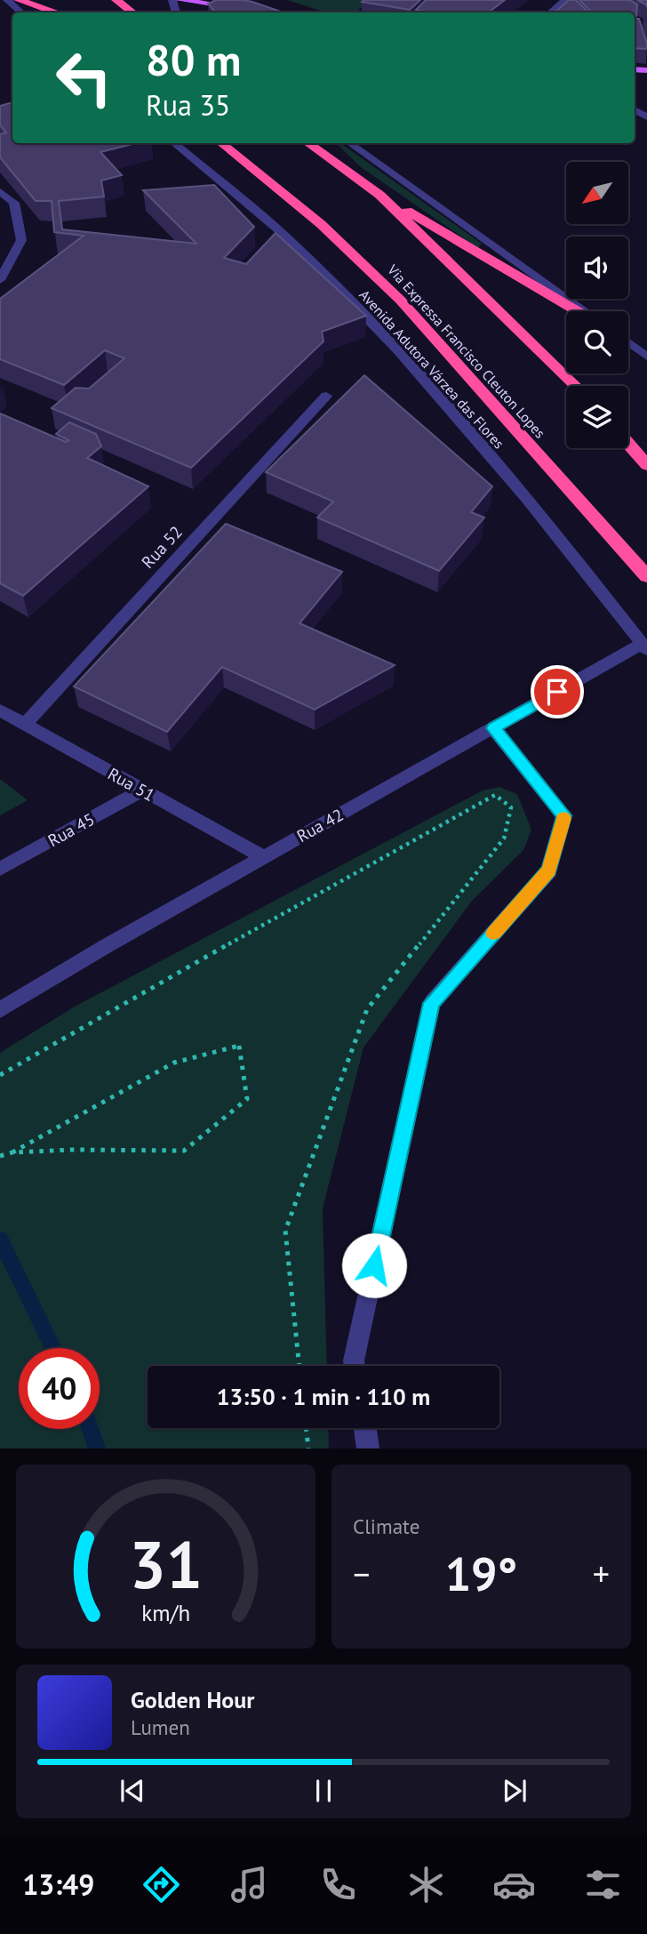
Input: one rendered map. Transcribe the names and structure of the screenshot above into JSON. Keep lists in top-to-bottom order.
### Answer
{
  "streets": {
    "highway": ["Via Expressa Francisco Cleuton Lopes"],
    "street": [
      "Avenida Adutora Várzea das Flores",
      "Rua 52",
      "Rua 51",
      "Rua 42",
      "Rua 45"
    ]
  },
  "crossings": [
    ["Avenida Adutora Várzea das Flores", "Rua 42"],
    ["Rua 52", "Rua 51"],
    ["Rua 51", "Rua 42"],
    ["Rua 51", "Rua 45"]
  ],
  "north": "bottom left",
  "page": {
    "turn": ["80 m", "Rua 35"],
    "limit": "40",
    "trip": "13:50 · 1 min · 110 m",
    "tile": "Climate",
    "heat": ["−", "19°", "+"],
    "song": ["Golden Hour", "Lumen"],
    "tabs": "13:49",
    "gauge": ["31", "km/h"]
  }
}
